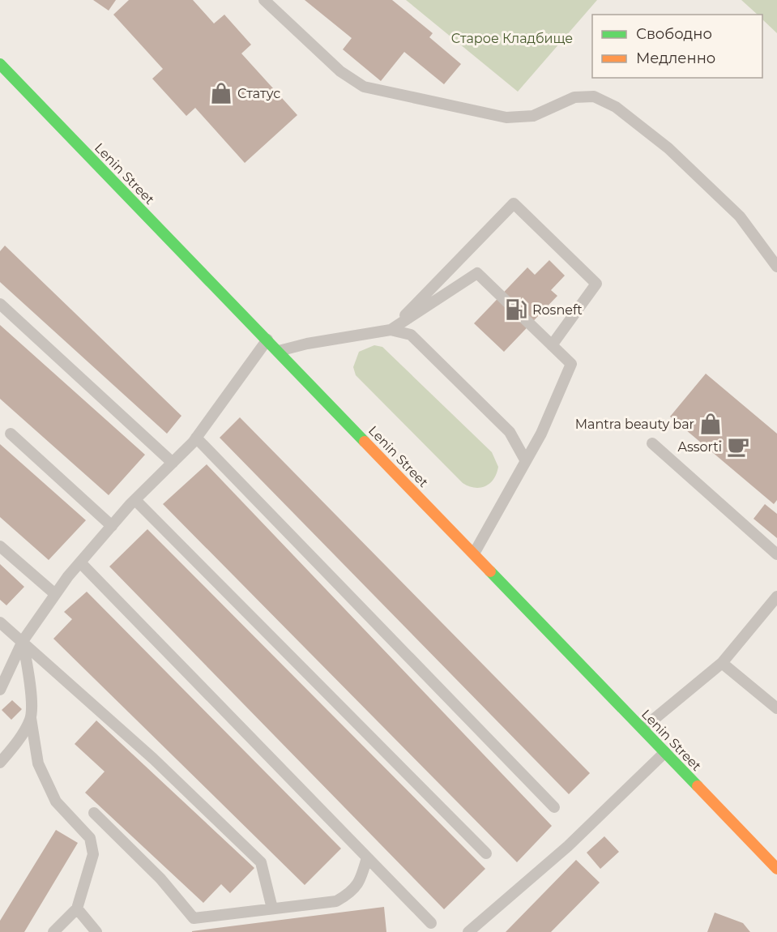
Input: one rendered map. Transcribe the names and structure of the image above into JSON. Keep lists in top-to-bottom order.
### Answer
{
  "streets": {
    "main road": ["Lenin Street"]
  },
  "parks": ["Старое Кладбище"],
  "places": {
    "shop": ["Статус", "Mantra beauty bar"],
    "fuel station": ["Rosneft"],
    "cafe": ["Assorti"]
  },
  "legend": ["Свободно", "Медленно"]
}
